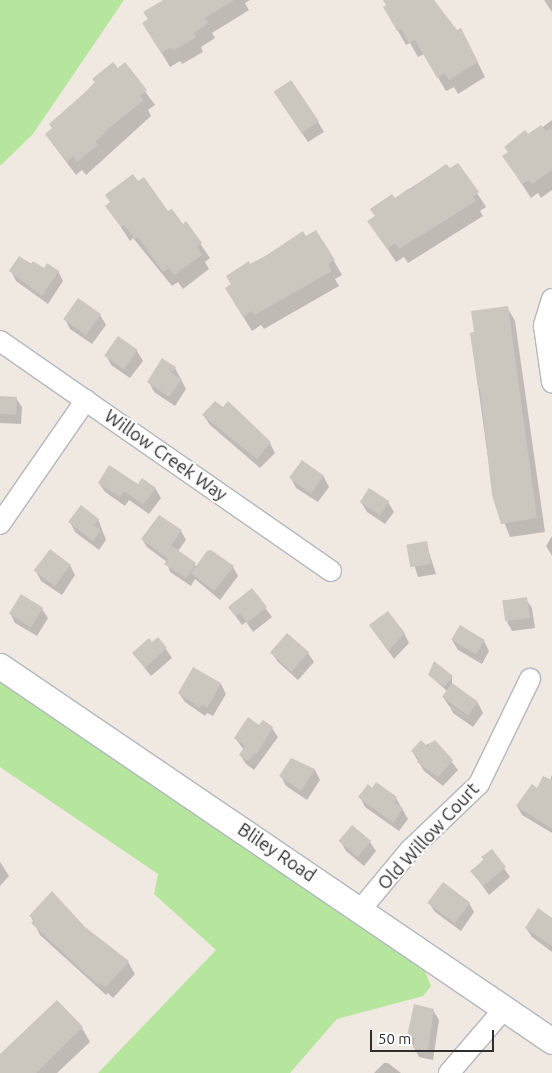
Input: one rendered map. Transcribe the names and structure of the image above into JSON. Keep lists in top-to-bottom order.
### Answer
{
  "streets": {
    "street": ["Willow Creek Way", "Old Willow Court", "Bliley Road"]
  },
  "crossings": [
    ["Old Willow Court", "Bliley Road"]
  ],
  "scale_bar": "50 m"
}
